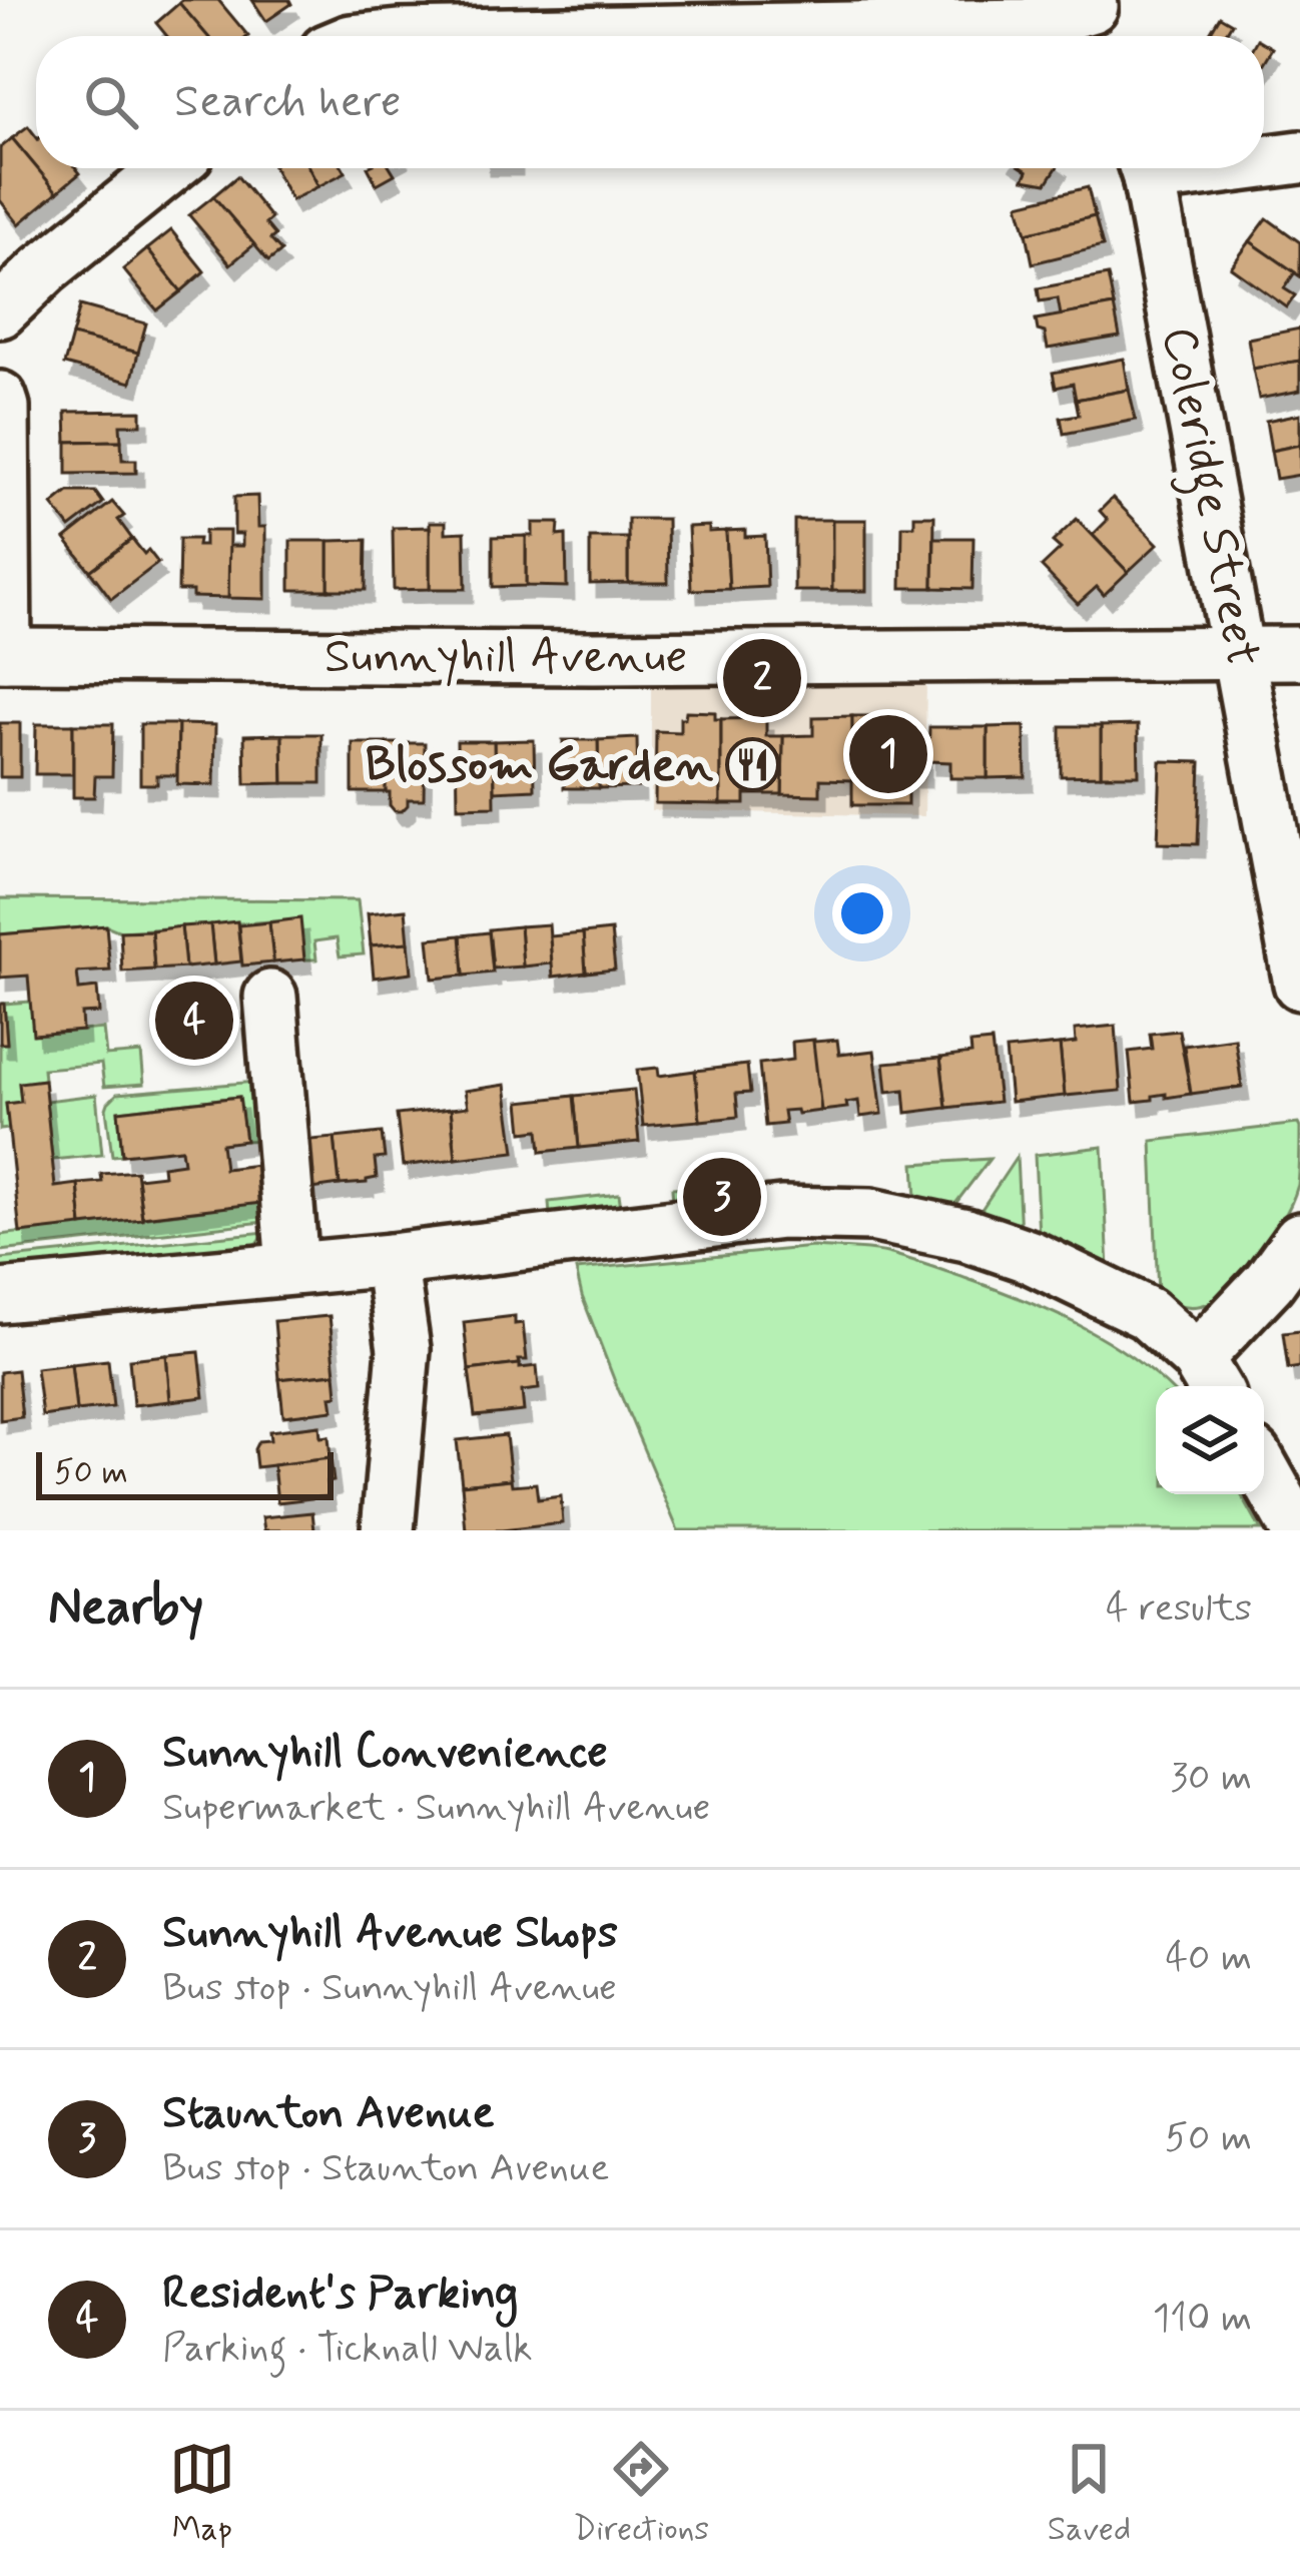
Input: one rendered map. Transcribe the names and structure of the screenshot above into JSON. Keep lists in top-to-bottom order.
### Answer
{
  "streets": {
    "street": ["Coleridge Street", "Sunnyhill Avenue"]
  },
  "crossings": [
    ["Coleridge Street", "Sunnyhill Avenue"]
  ],
  "places": {
    "restaurant": ["Blossom Garden"]
  },
  "scale_bar": "50 m",
  "page": {
    "search": "Search here",
    "pins": [
      "2",
      "1",
      "4",
      "3"
    ],
    "scale": "50 m",
    "heading": ["Nearby", "4 results"],
    "list": [
      {
        "mark": "1",
        "name": "Sunnyhill Convenience",
        "note": "Supermarket · Sunnyhill Avenue",
        "value": "30 m"
      },
      {
        "mark": "2",
        "name": "Sunnyhill Avenue Shops",
        "note": "Bus stop · Sunnyhill Avenue",
        "value": "40 m"
      },
      {
        "mark": "3",
        "name": "Staunton Avenue",
        "note": "Bus stop · Staunton Avenue",
        "value": "50 m"
      },
      {
        "mark": "4",
        "name": "Resident's Parking",
        "note": "Parking · Ticknall Walk",
        "value": "110 m"
      }
    ],
    "nav": ["Map", "Directions", "Saved"]
  }
}
